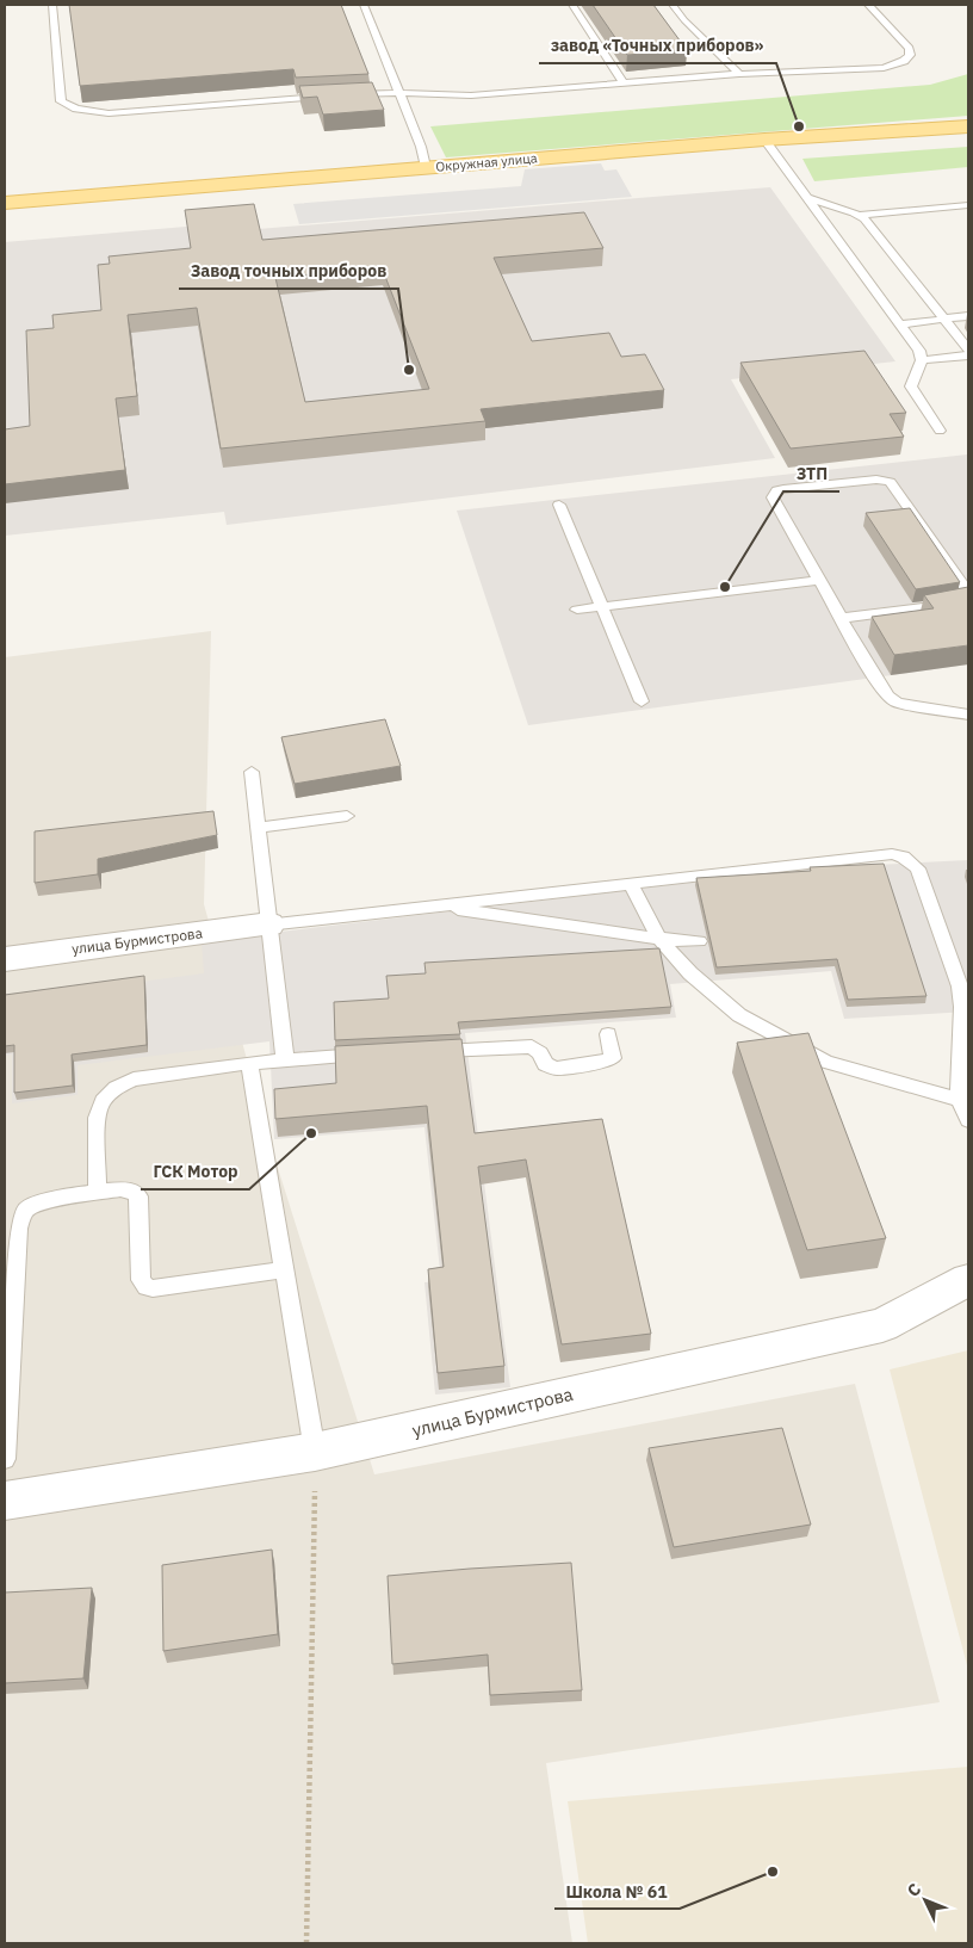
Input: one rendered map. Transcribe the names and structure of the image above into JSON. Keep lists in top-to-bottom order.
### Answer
{
  "streets": {
    "main road": ["Окружная улица"],
    "street": ["улица Бурмистрова"]
  },
  "places": [
    "завод «Точных приборов»",
    "Завод точных приборов",
    "ЗТП",
    "ГСК Мотор",
    "Школа № 61"
  ],
  "north": "top left"
}
